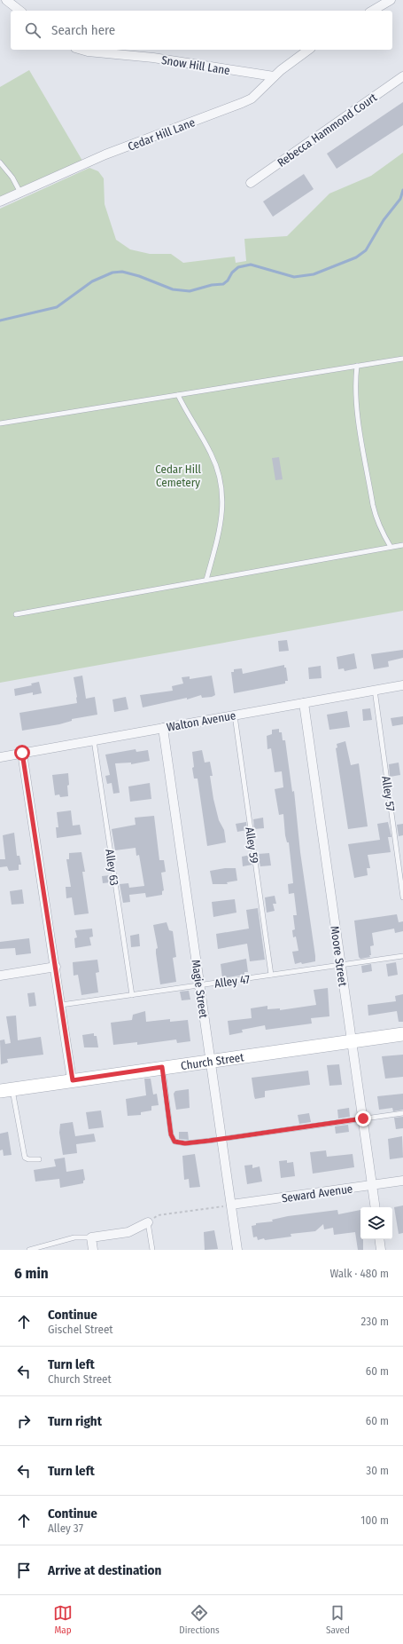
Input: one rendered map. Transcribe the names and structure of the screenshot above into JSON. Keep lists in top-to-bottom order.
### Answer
{
  "streets": {
    "main road": ["Church Street"],
    "street": [
      "Snow Hill Lane",
      "Rebecca Hammond Court",
      "Cedar Hill Lane",
      "Walton Avenue",
      "Moore Street",
      "Magie Street",
      "Seward Avenue"
    ],
    "lane": [
      "Alley 57",
      "Alley 59",
      "Alley 63",
      "Alley 47"
    ]
  },
  "crossings": [
    ["Snow Hill Lane", "Cedar Hill Lane"],
    ["Walton Avenue", "Alley 57"],
    ["Walton Avenue", "Alley 59"],
    ["Walton Avenue", "Alley 63"],
    ["Walton Avenue", "Moore Street"],
    ["Walton Avenue", "Magie Street"],
    ["Alley 59", "Alley 47"],
    ["Alley 63", "Alley 47"],
    ["Moore Street", "Alley 47"],
    ["Moore Street", "Church Street"],
    ["Moore Street", "Seward Avenue"],
    ["Alley 47", "Magie Street"],
    ["Magie Street", "Church Street"],
    ["Magie Street", "Seward Avenue"]
  ],
  "parks": ["Cedar Hill Cemetery"],
  "page": {
    "search": "Search here",
    "heading": ["6 min", "Walk · 480 m"],
    "list": [
      ["Continue", "Gischel Street", "230 m"],
      ["Turn left", "Church Street", "60 m"],
      ["Turn right", "60 m"],
      ["Turn left", "30 m"],
      ["Continue", "Alley 37", "100 m"],
      "Arrive at destination"
    ],
    "nav": ["Map", "Directions", "Saved"]
  }
}
